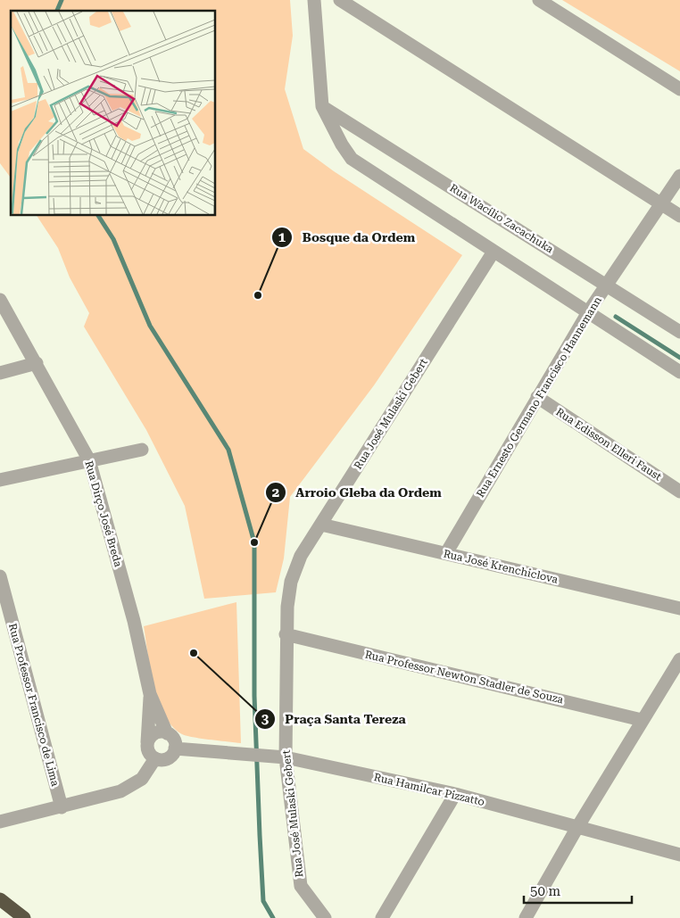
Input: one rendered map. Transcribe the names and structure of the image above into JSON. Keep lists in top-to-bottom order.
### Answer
{
  "streets": {
    "street": [
      "Rua Wacílio Zacachuka",
      "Rua Ernesto Germano Francisco Hannemann",
      "Rua José Mulaski Gebert",
      "Rua Edisson Elleri Faust",
      "Rua Dirço José Breda",
      "Rua José Krenchiclova",
      "Rua Professor Newton Stadler de Souza",
      "Rua Professor Francisco de Lima",
      "Rua Hamilcar Pizzatto"
    ]
  },
  "crossings": [
    ["Rua Wacílio Zacachuka", "Rua Ernesto Germano Francisco Hannemann"],
    ["Rua Ernesto Germano Francisco Hannemann", "Rua Edisson Elleri Faust"],
    ["Rua Ernesto Germano Francisco Hannemann", "Rua José Krenchiclova"],
    ["Rua José Mulaski Gebert", "Rua José Krenchiclova"],
    ["Rua José Mulaski Gebert", "Rua Professor Newton Stadler de Souza"],
    ["Rua José Mulaski Gebert", "Rua Hamilcar Pizzatto"],
    ["Rua Dirço José Breda", "Rua Hamilcar Pizzatto"]
  ],
  "places": ["Bosque da Ordem", "Arroio Gleba da Ordem", "Praça Santa Tereza"],
  "scale_bar": "50 m"
}
